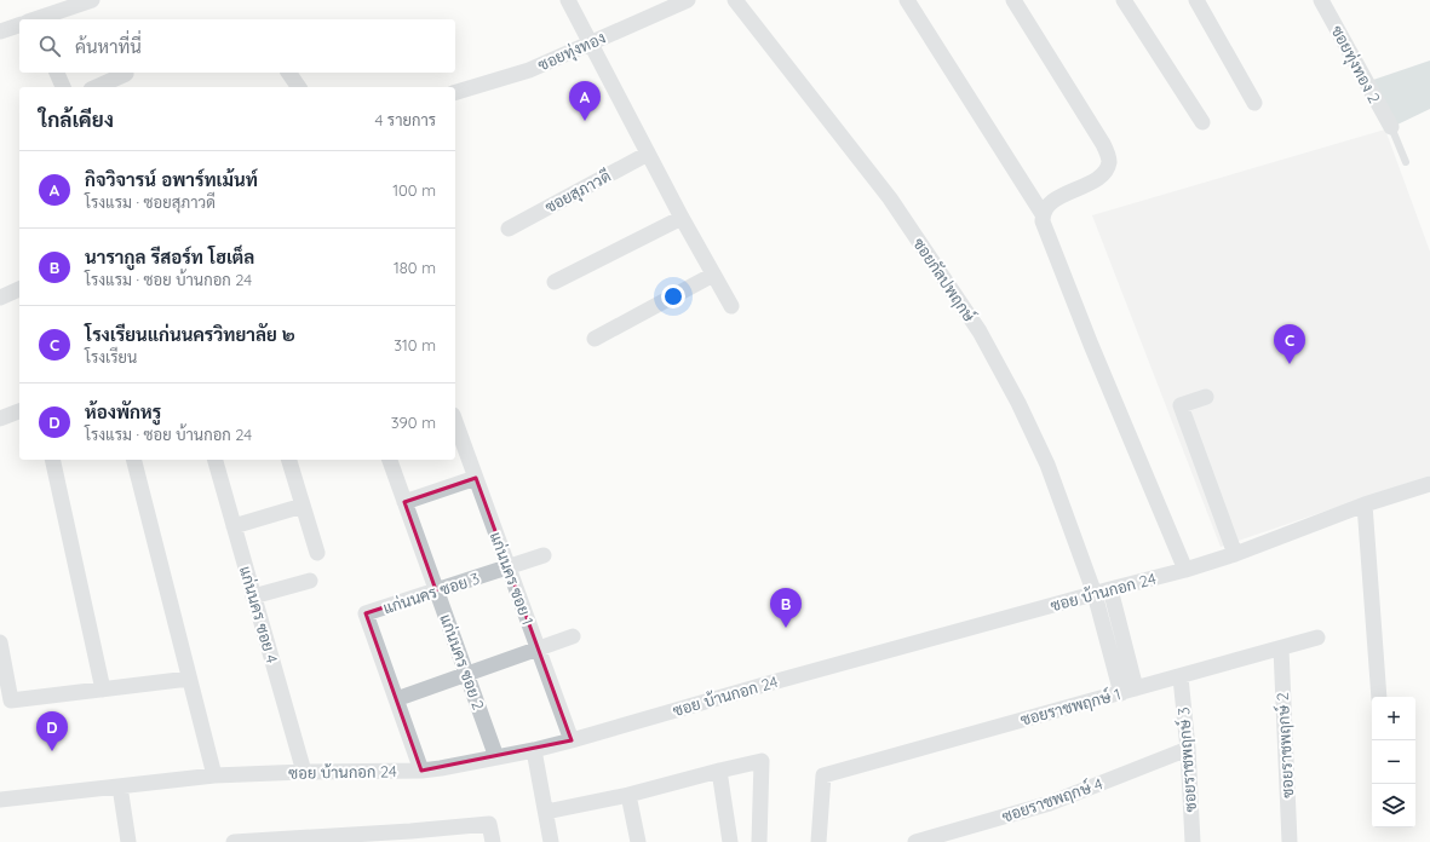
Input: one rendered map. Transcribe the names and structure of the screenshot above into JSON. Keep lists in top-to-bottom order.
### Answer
{
  "streets": {
    "street": [
      "ซอยทุ่งทอง",
      "ซอยทุ่งทอง 2",
      "ซอยสุภาวดี",
      "ซอยกัลปพฤกษ์",
      "แก่นนคร ซอย 1",
      "ซอย บ้านกอก 24",
      "แก่นนคร ซอย 3",
      "แก่นนคร ซอย 4",
      "แก่นนคร ซอย 2",
      "ซอยราชพฤกษ์ 1",
      "ซอยราชพฤกษ์ 2",
      "ซอยราชพฤกษ์ 3",
      "ซอยราชพฤกษ์ 4"
    ]
  },
  "crossings": [
    ["ซอยกัลปพฤกษ์", "ซอย บ้านกอก 24"],
    ["ซอยกัลปพฤกษ์", "ซอยราชพฤกษ์ 1"],
    ["แก่นนคร ซอย 1", "ซอย บ้านกอก 24"],
    ["แก่นนคร ซอย 1", "แก่นนคร ซอย 3"],
    ["ซอย บ้านกอก 24", "แก่นนคร ซอย 3"],
    ["ซอย บ้านกอก 24", "แก่นนคร ซอย 4"],
    ["ซอย บ้านกอก 24", "แก่นนคร ซอย 2"],
    ["แก่นนคร ซอย 3", "แก่นนคร ซอย 2"],
    ["ซอยราชพฤกษ์ 1", "ซอยราชพฤกษ์ 2"],
    ["ซอยราชพฤกษ์ 1", "ซอยราชพฤกษ์ 3"],
    ["ซอยราชพฤกษ์ 3", "ซอยราชพฤกษ์ 4"]
  ],
  "page": {
    "search": "ค้นหาที่นี่",
    "pins": [
      "A",
      "C",
      "B",
      "D"
    ],
    "heading": ["ใกล้เคียง", "4 รายการ"],
    "list": [
      {
        "mark": "A",
        "name": "กิจวิจารน์ อพาร์ทเม้นท์",
        "note": "โรงแรม · ซอยสุภาวดี",
        "value": "100 m"
      },
      {
        "mark": "B",
        "name": "นารากูล รีสอร์ท โฮเต็ล",
        "note": "โรงแรม · ซอย บ้านกอก 24",
        "value": "180 m"
      },
      {
        "mark": "C",
        "name": "โรงเรียนแก่นนครวิทยาลัย ๒",
        "note": "โรงเรียน",
        "value": "310 m"
      },
      {
        "mark": "D",
        "name": "ห้องพักหรู",
        "note": "โรงแรม · ซอย บ้านกอก 24",
        "value": "390 m"
      }
    ],
    "map_buttons": ["+", "−"]
  }
}
